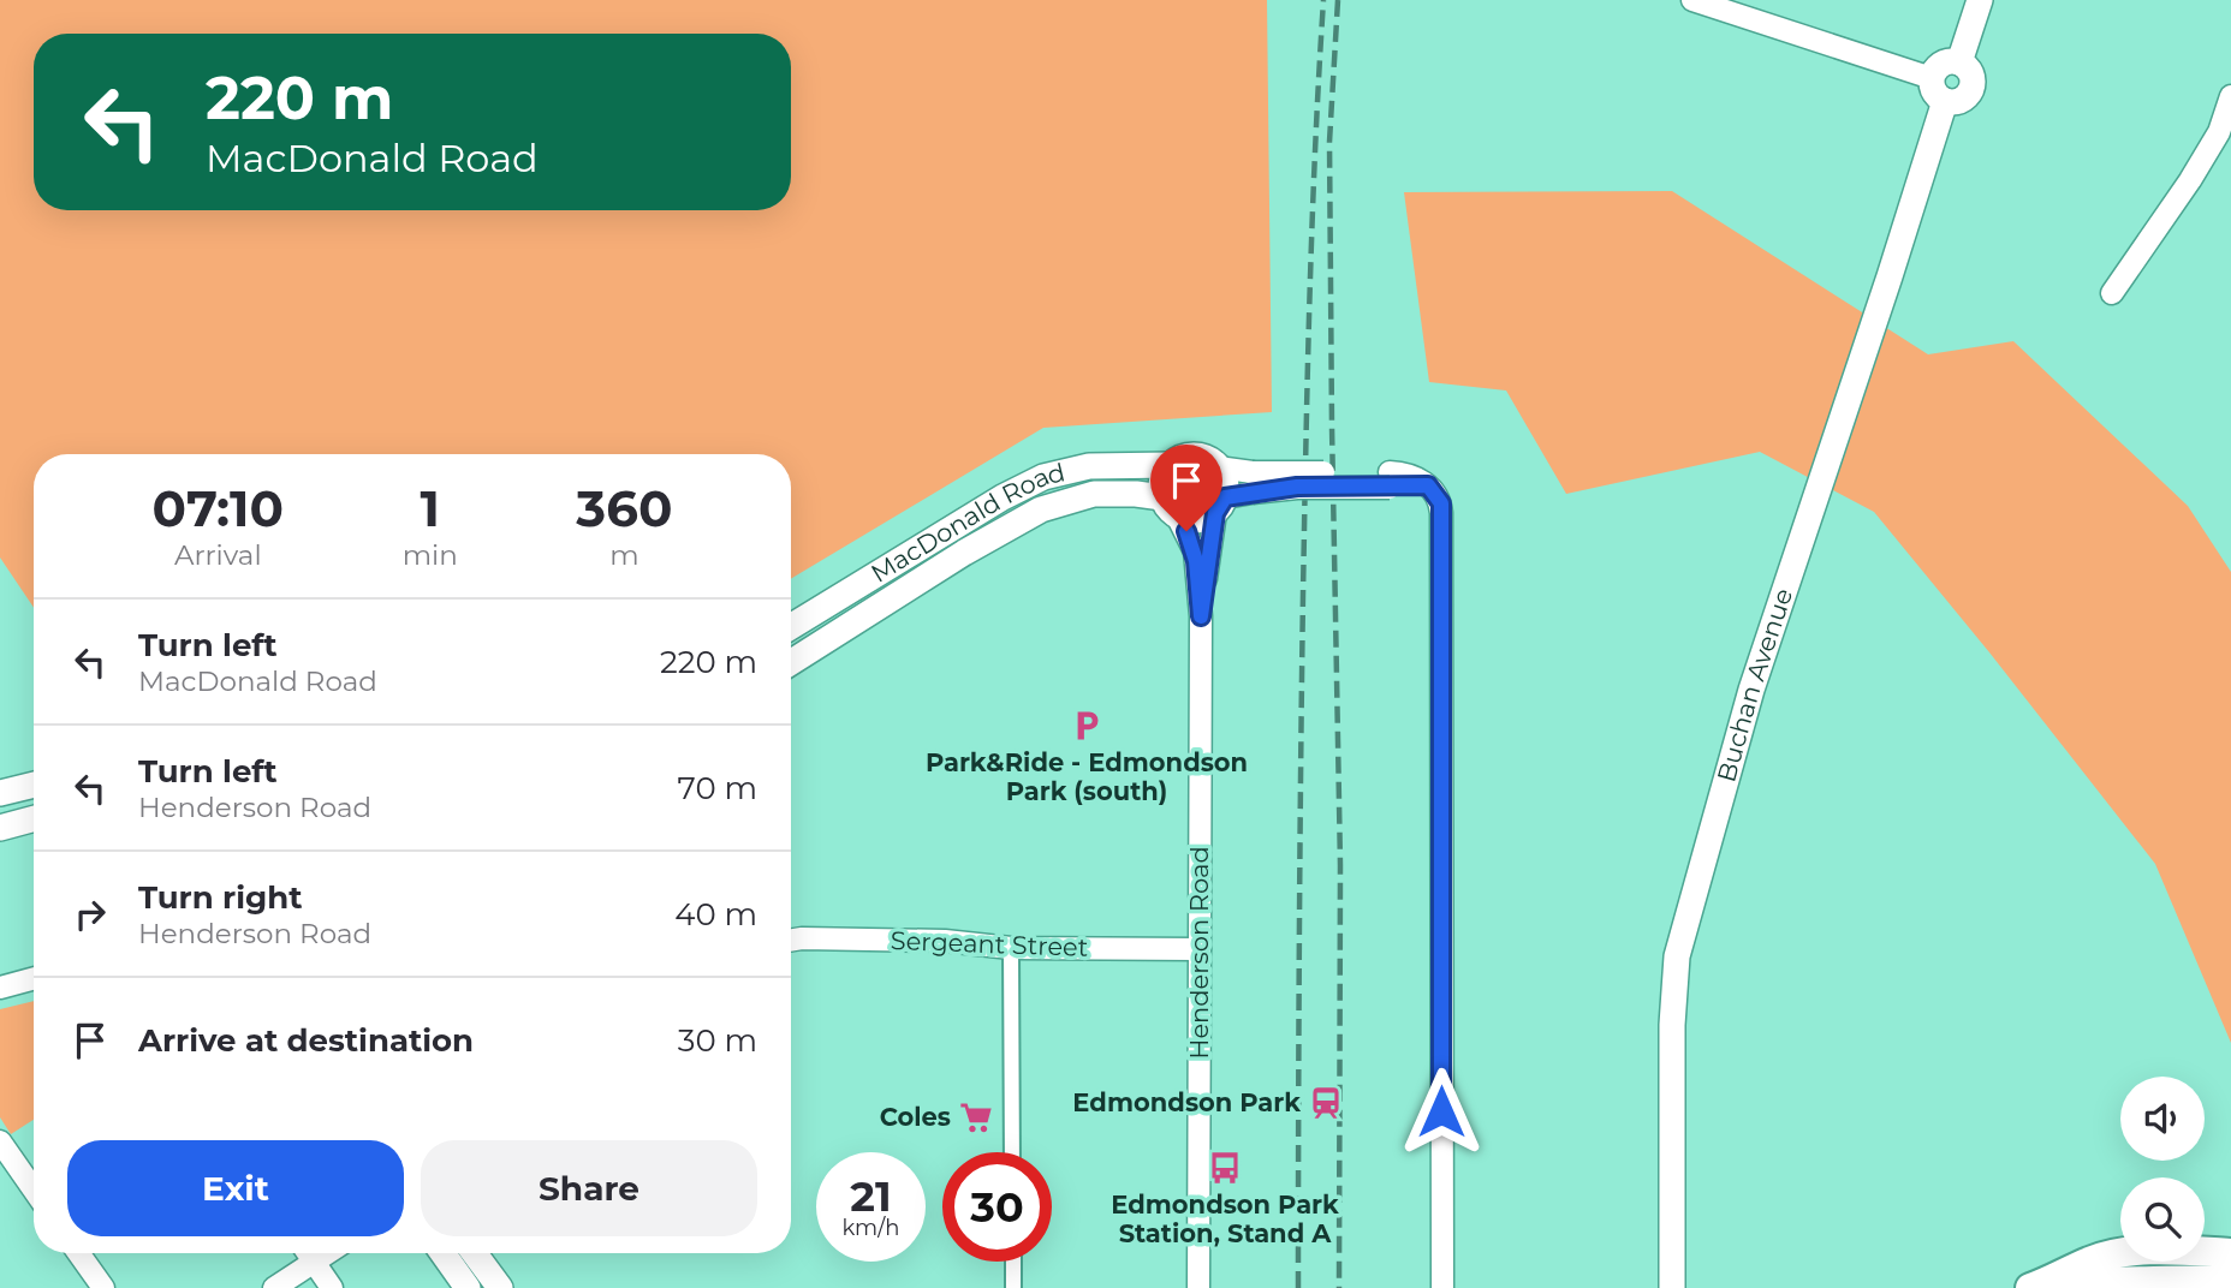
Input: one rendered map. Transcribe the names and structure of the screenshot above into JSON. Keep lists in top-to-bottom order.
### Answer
{
  "streets": {
    "street": [
      "MacDonald Road",
      "Buchan Avenue",
      "Sergeant Street",
      "Henderson Road"
    ]
  },
  "crossings": [
    ["MacDonald Road", "Henderson Road"],
    ["Sergeant Street", "Henderson Road"]
  ],
  "places": {
    "parking": ["Park&Ride - Edmondson Park (south)"],
    "station": ["Edmondson Park"],
    "supermarket": ["Coles"],
    "bus stop": ["Edmondson Park Station, Stand A"]
  },
  "page": {
    "turn": ["220 m", "MacDonald Road"],
    "eta": [
      "07:10",
      "Arrival",
      "1",
      "min",
      "360",
      "m"
    ],
    "list": [
      {
        "name": "Turn left",
        "note": "MacDonald Road",
        "value": "220 m"
      },
      {
        "name": "Turn left",
        "note": "Henderson Road",
        "value": "70 m"
      },
      {
        "name": "Turn right",
        "note": "Henderson Road",
        "value": "40 m"
      },
      {
        "name": "Arrive at destination",
        "value": "30 m"
      }
    ],
    "buttons": ["Exit", "Share"],
    "speed": "21 km/h",
    "limit": "30"
  }
}
